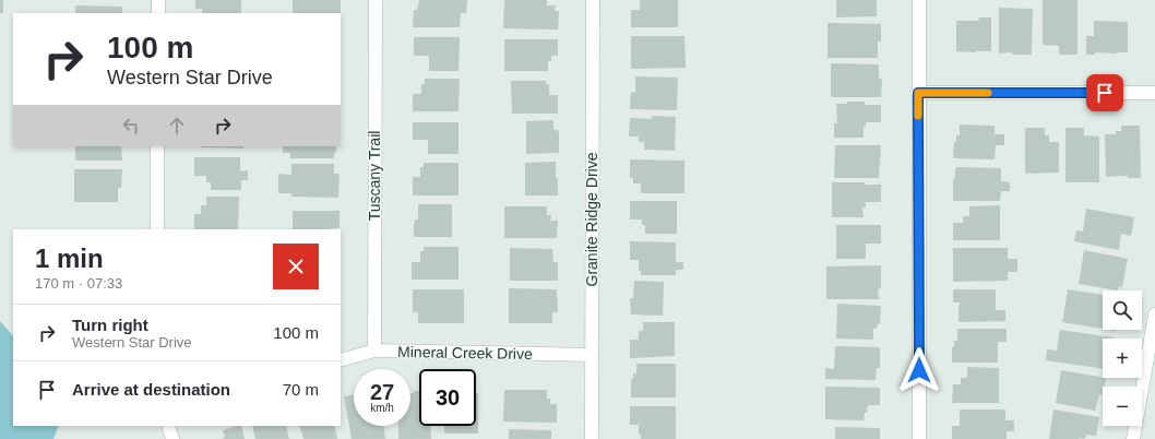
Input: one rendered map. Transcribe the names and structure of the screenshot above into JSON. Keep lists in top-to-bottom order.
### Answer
{
  "streets": {
    "street": ["Tuscany Trail", "Granite Ridge Drive", "Mineral Creek Drive"]
  },
  "crossings": [
    ["Tuscany Trail", "Mineral Creek Drive"],
    ["Granite Ridge Drive", "Mineral Creek Drive"]
  ],
  "page": {
    "turn": ["100 m", "Western Star Drive"],
    "heading": ["1 min", "170 m · 07:33"],
    "map_buttons": ["+", "−"],
    "list": [
      {
        "name": "Turn right",
        "note": "Western Star Drive",
        "value": "100 m"
      },
      {
        "name": "Arrive at destination",
        "value": "70 m"
      }
    ],
    "speed": "27 km/h",
    "limit": "30"
  }
}
